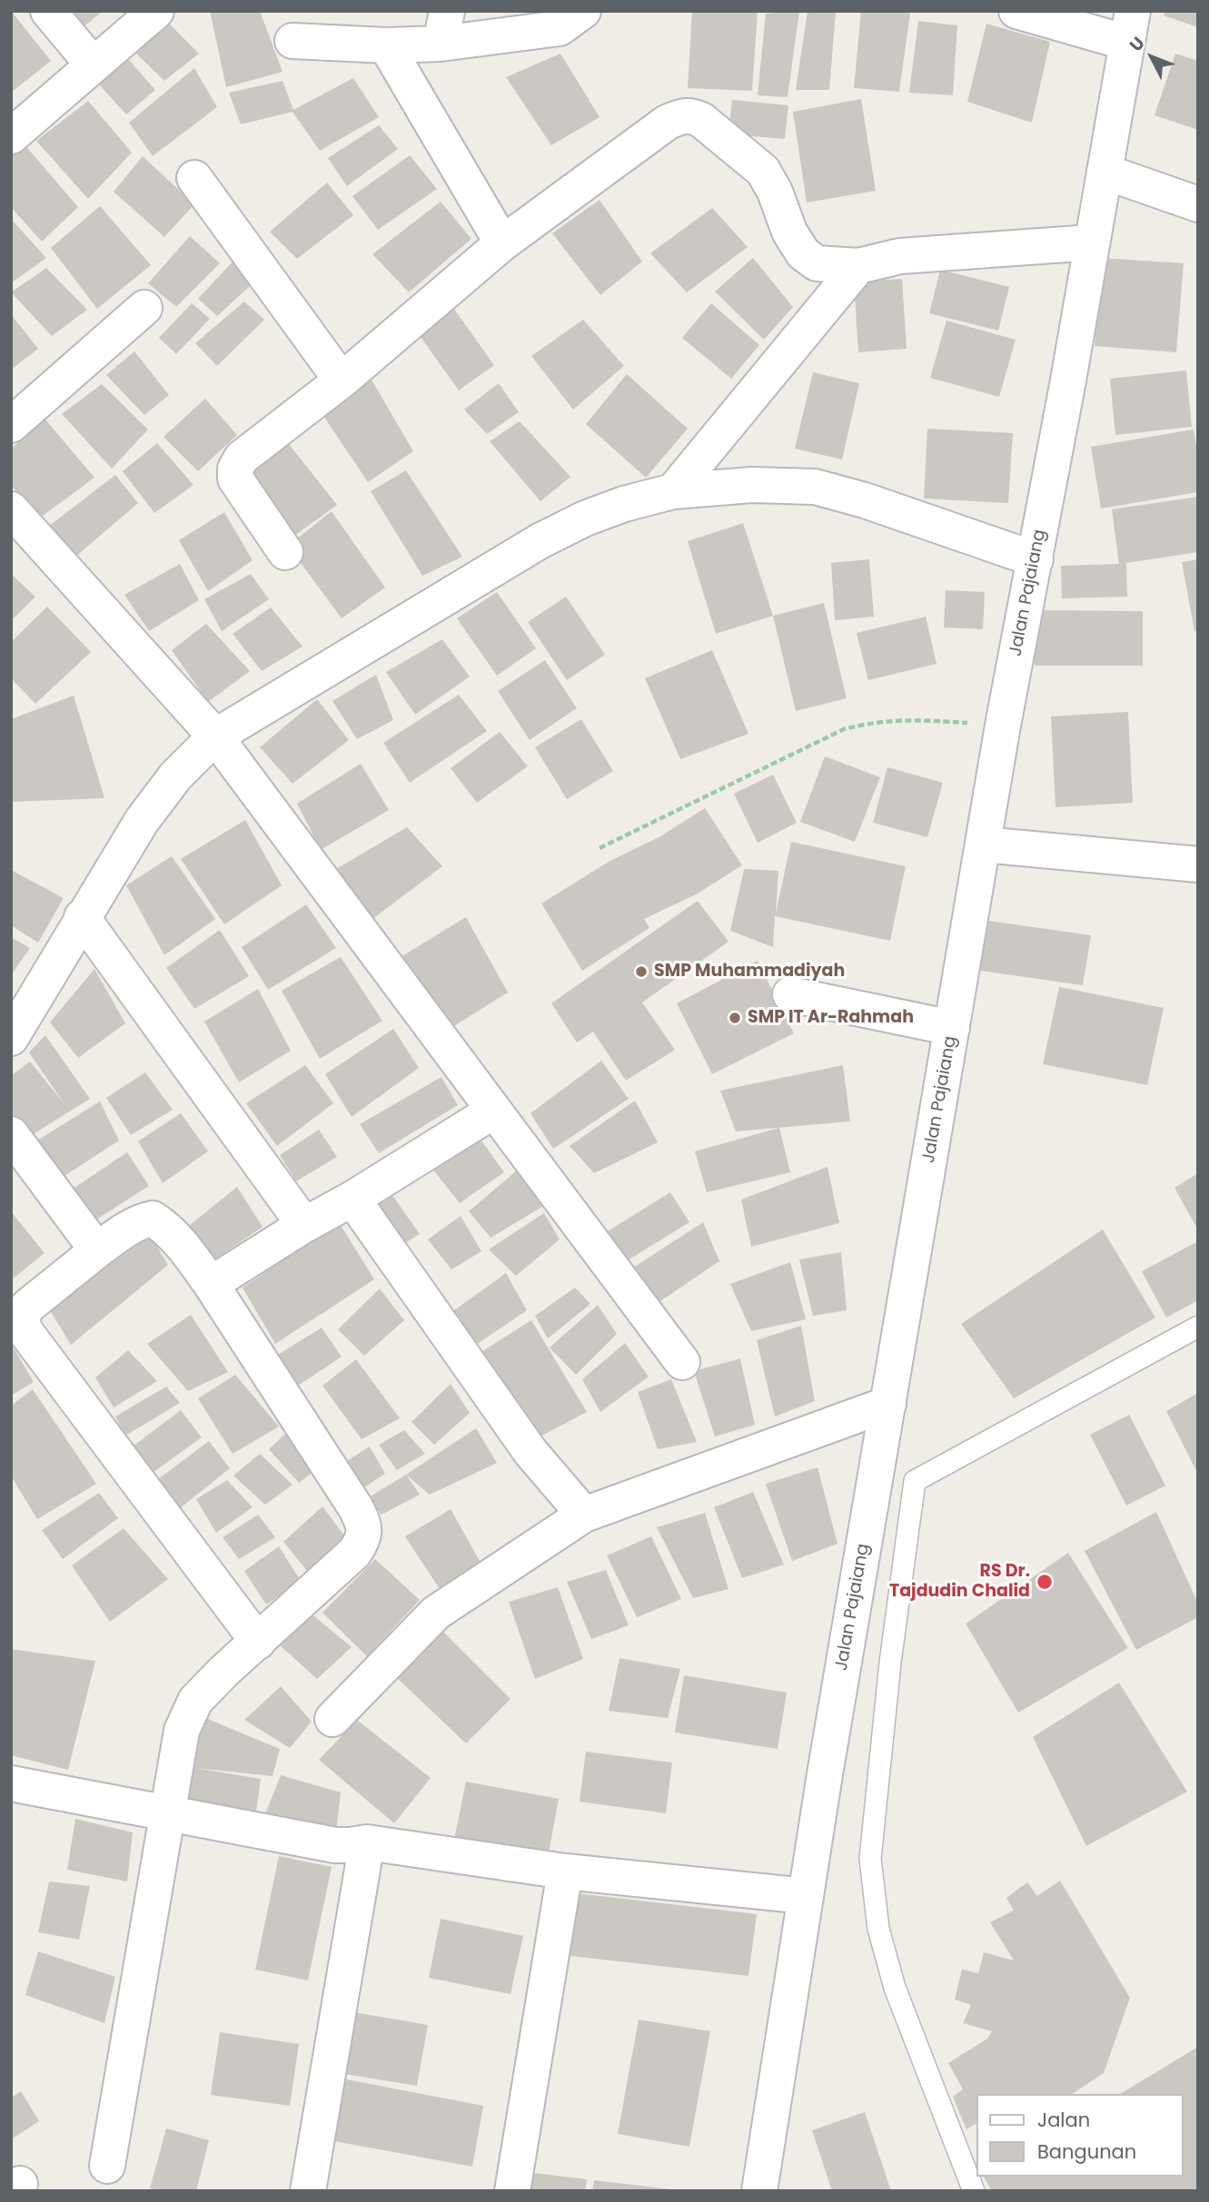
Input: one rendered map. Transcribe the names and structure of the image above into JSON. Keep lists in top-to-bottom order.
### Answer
{
  "streets": {
    "street": ["Jalan Pajaiang"]
  },
  "places": ["SMP Muhammadiyah", "SMP IT Ar-Rahmah", "RS Dr. Tajdudin Chalid"],
  "legend": ["Jalan", "Bangunan"],
  "north": "top left"
}
